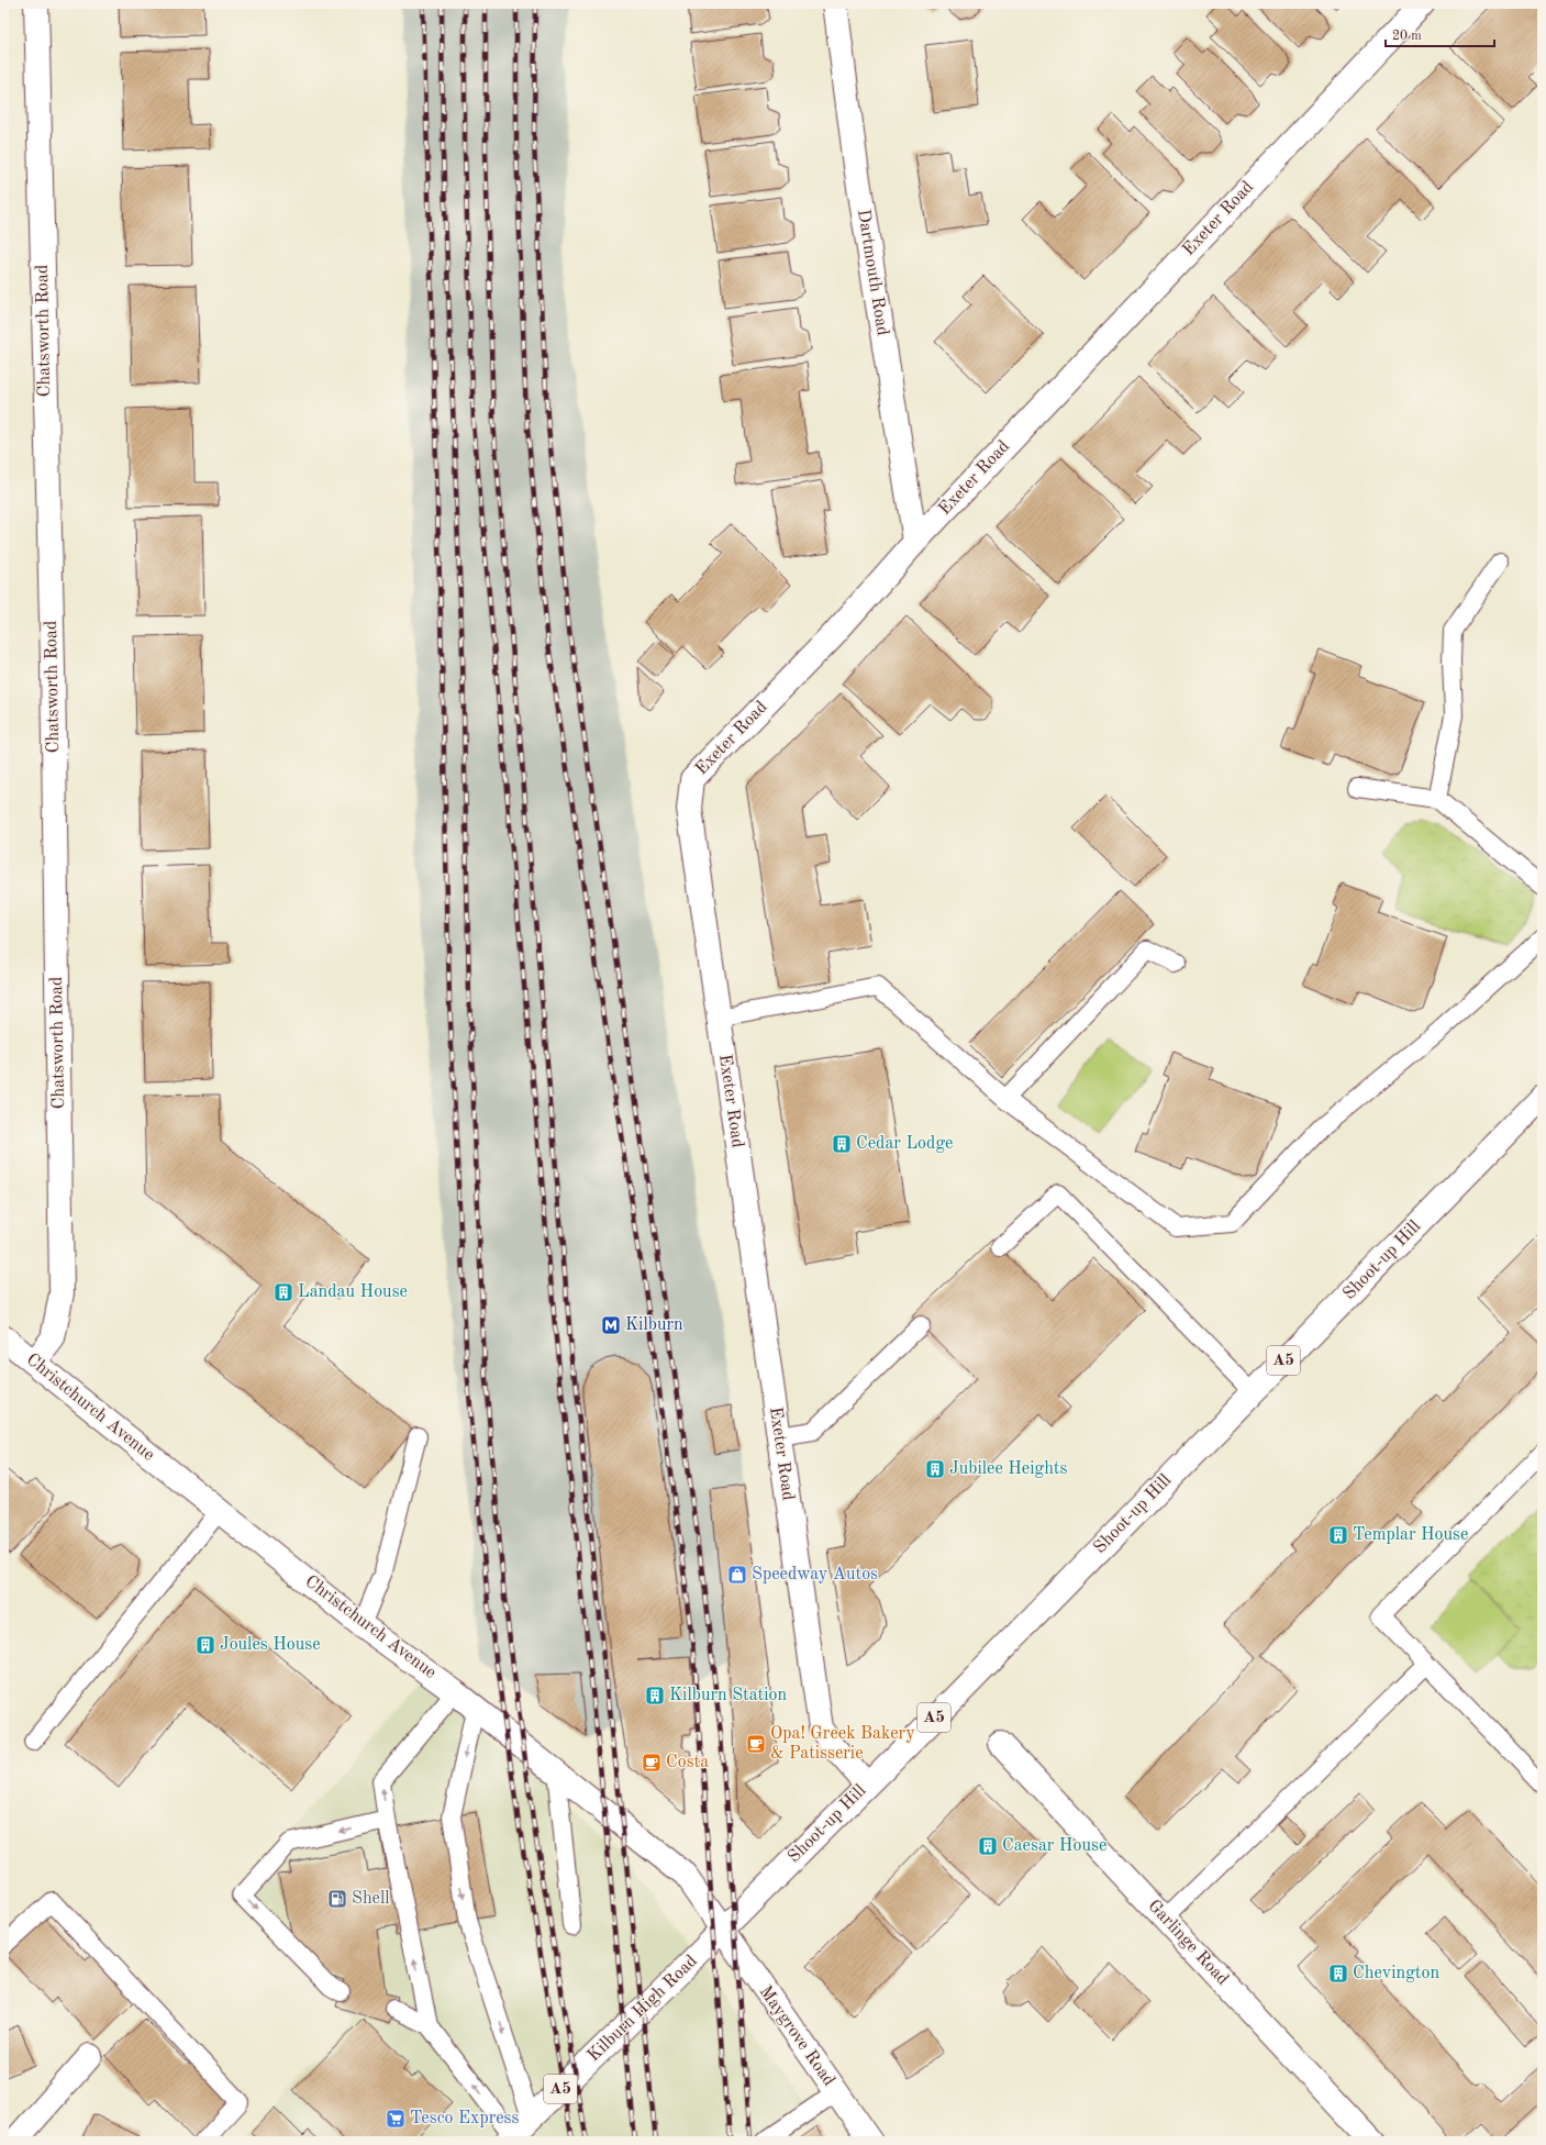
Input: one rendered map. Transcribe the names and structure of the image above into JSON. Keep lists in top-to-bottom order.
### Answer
{
  "streets": {
    "street": [
      "Exeter Road",
      "Dartmouth Road",
      "Chatsworth Road",
      "Shoot-up Hill",
      "A5",
      "Christchurch Avenue",
      "Garlinge Road",
      "Kilburn High Road",
      "Maygrove Road"
    ]
  },
  "crossings": [
    ["Exeter Road", "Dartmouth Road"],
    ["Exeter Road", "Shoot-up Hill"],
    ["Chatsworth Road", "Christchurch Avenue"],
    ["Shoot-up Hill", "Christchurch Avenue"],
    ["Shoot-up Hill", "Kilburn High Road"],
    ["Shoot-up Hill", "Maygrove Road"],
    ["Christchurch Avenue", "Kilburn High Road"],
    ["Christchurch Avenue", "Maygrove Road"],
    ["Kilburn High Road", "Maygrove Road"]
  ],
  "places": {
    "building": [
      "Cedar Lodge",
      "Landau House",
      "Jubilee Heights",
      "Templar House",
      "Joules House",
      "Kilburn Station",
      "Caesar House",
      "Chevington"
    ],
    "metro station": ["Kilburn"],
    "shop": ["Speedway Autos"],
    "cafe": ["Opa! Greek Bakery & Patisserie", "Costa"],
    "fuel station": ["Shell"],
    "supermarket": ["Tesco Express"]
  },
  "scale_bar": "20 m"
}
